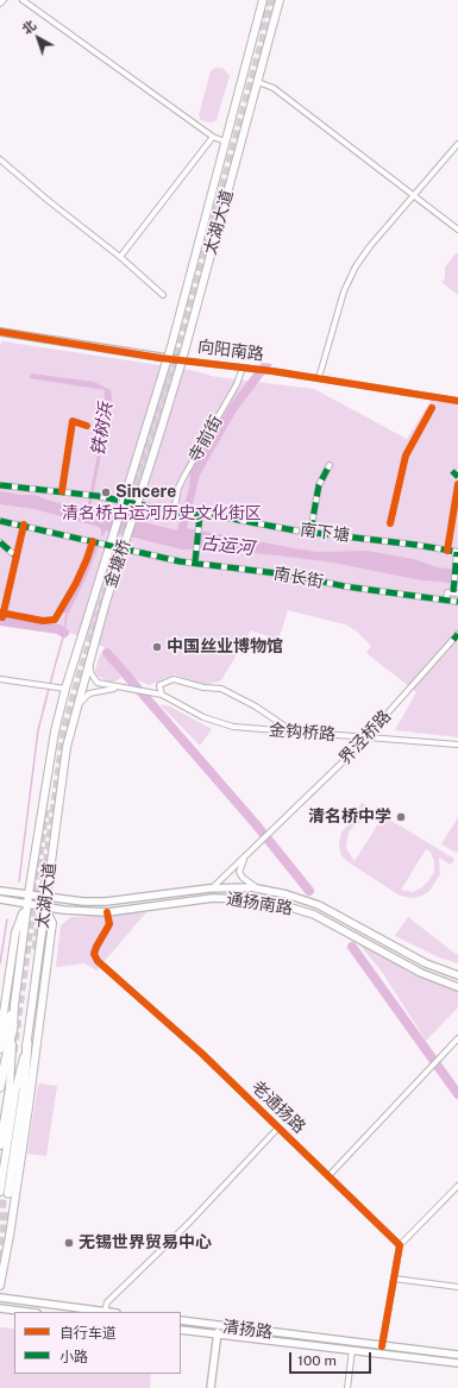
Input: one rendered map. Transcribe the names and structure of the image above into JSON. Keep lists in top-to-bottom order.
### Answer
{
  "streets": {
    "main road": [
      "太湖大道",
      "向阳南路",
      "金塘桥",
      "通扬南路",
      "清扬路"
    ],
    "street": [
      "寺前街",
      "南下塘",
      "南长街",
      "金钩桥路",
      "界泾桥路",
      "老通扬路"
    ]
  },
  "crossings": [
    ["太湖大道", "向阳南路"],
    ["太湖大道", "金塘桥"],
    ["太湖大道", "金钩桥路"],
    ["太湖大道", "通扬南路"],
    ["向阳南路", "寺前街"],
    ["寺前街", "南下塘"],
    ["金钩桥路", "界泾桥路"],
    ["界泾桥路", "通扬南路"],
    ["通扬南路", "老通扬路"]
  ],
  "water": ["铁树浜", "古运河"],
  "parks": ["清名桥古运河历史文化街区"],
  "places": [
    "Sincere",
    "中国丝业博物馆",
    "清名桥中学",
    "无锡世界贸易中心"
  ],
  "legend": ["自行车道", "小路"],
  "scale_bar": "100 m",
  "north": "top left"
}
